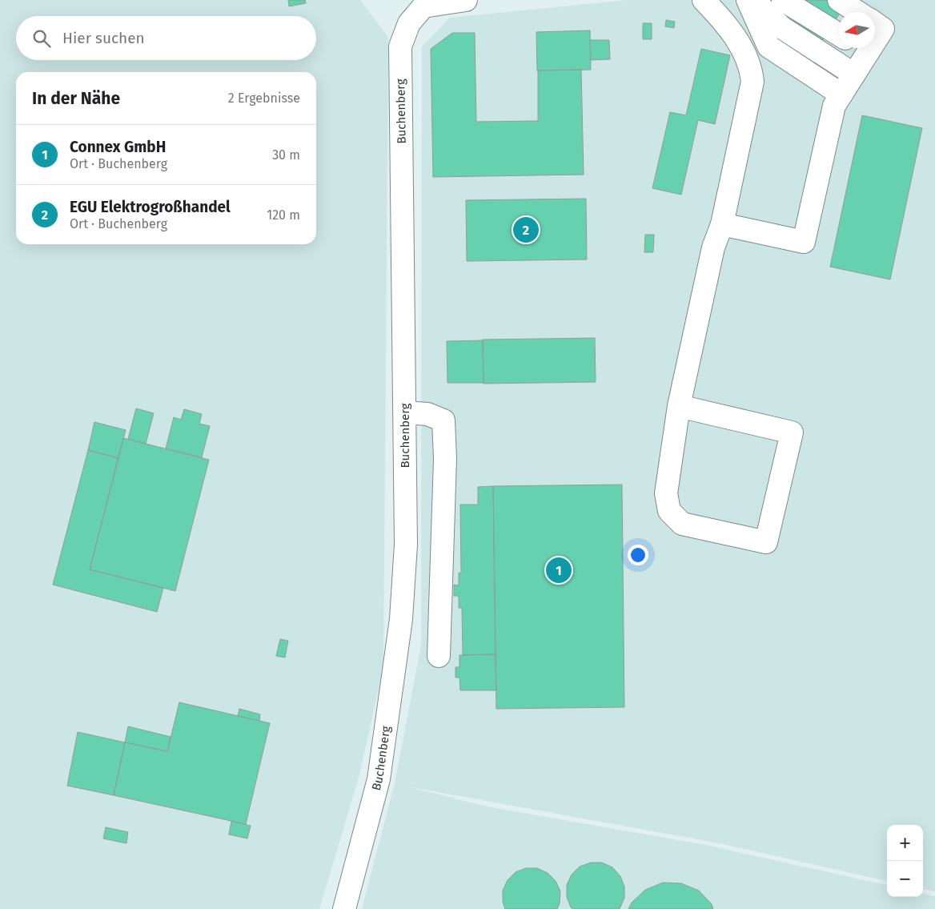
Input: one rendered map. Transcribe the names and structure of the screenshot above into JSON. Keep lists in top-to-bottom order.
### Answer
{
  "streets": {
    "street": ["Buchenberg"]
  },
  "north": "left",
  "page": {
    "search": "Hier suchen",
    "heading": ["In der Nähe", "2 Ergebnisse"],
    "list": [
      {
        "mark": "1",
        "name": "Connex GmbH",
        "note": "Ort · Buchenberg",
        "value": "30 m"
      },
      {
        "mark": "2",
        "name": "EGU Elektrogroßhandel",
        "note": "Ort · Buchenberg",
        "value": "120 m"
      }
    ],
    "pins": ["2", "1"],
    "map_buttons": ["+", "−"]
  }
}
